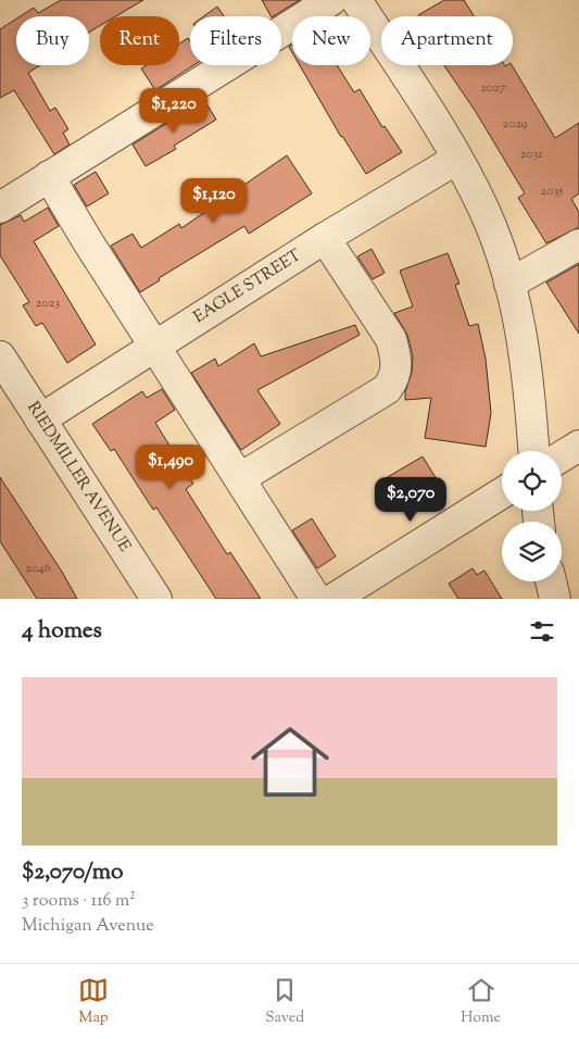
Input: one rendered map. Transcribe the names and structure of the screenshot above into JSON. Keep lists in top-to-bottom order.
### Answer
{
  "streets": {
    "street": ["EAGLE STREET", "RIEDMILLER AVENUE"]
  },
  "crossings": [
    ["EAGLE STREET", "RIEDMILLER AVENUE"]
  ],
  "house_numbers": [
    "2027",
    "2029",
    "2031",
    "2035",
    "2023",
    "2046"
  ],
  "page": {
    "chip": [
      "Buy",
      "Rent",
      "Filters",
      "New",
      "Apartment"
    ],
    "price": [
      "$1,220",
      "$1,120",
      "$1,490",
      "$2,070"
    ],
    "heading": "4 homes",
    "list": [
      {
        "name": "$2,070/mo",
        "note": "3 rooms · 116 m² · Michigan Avenue"
      }
    ],
    "tabs": ["Map", "Saved", "Home"]
  }
}
